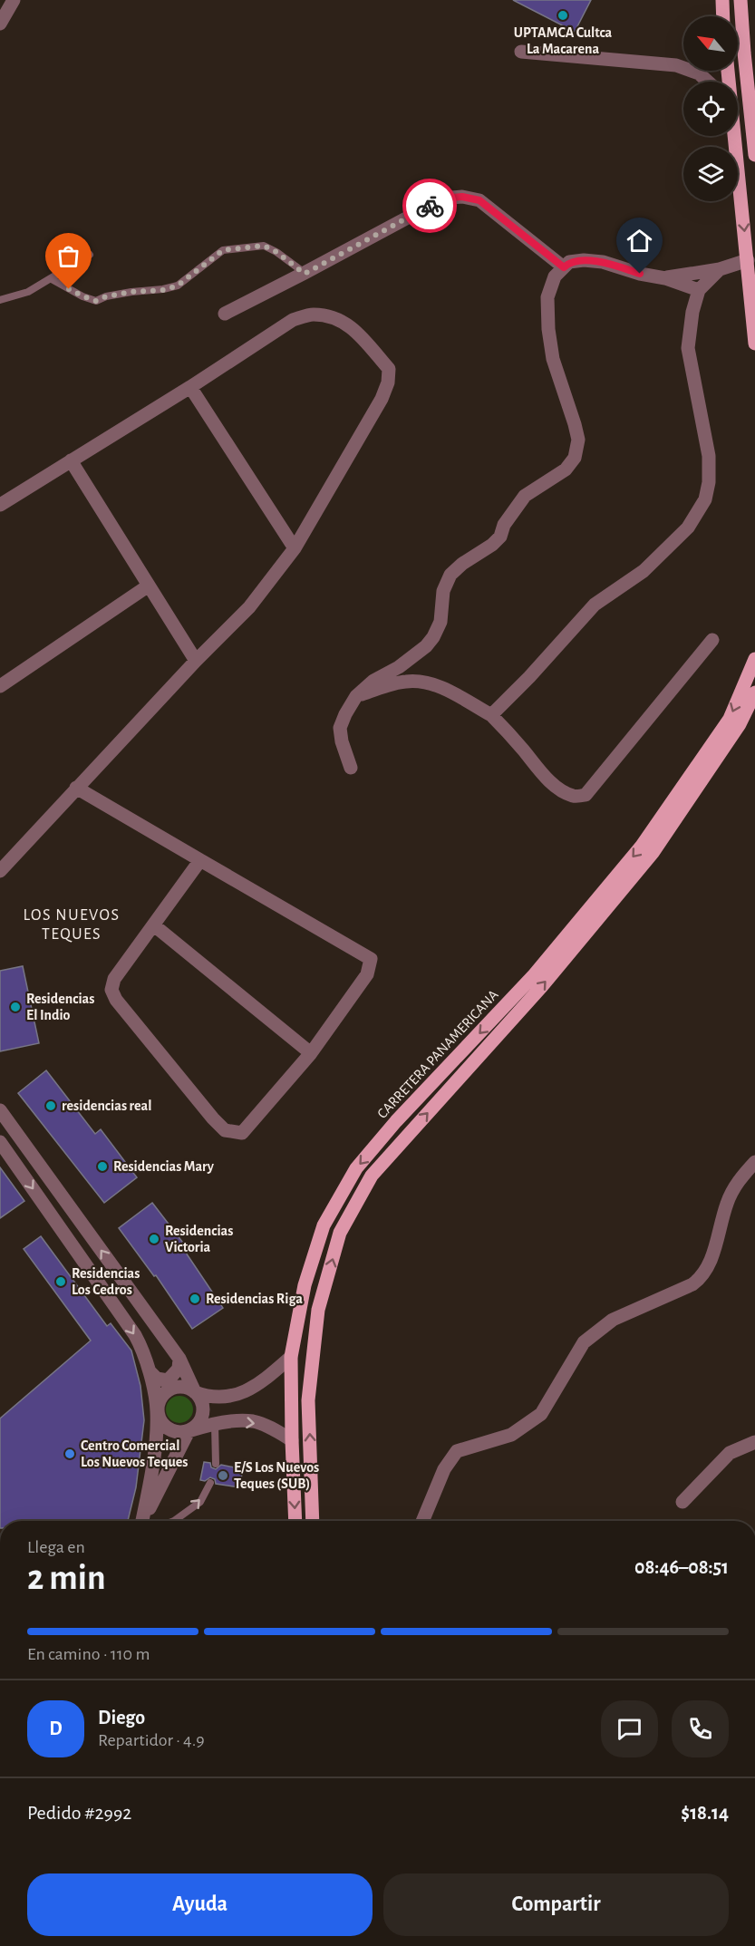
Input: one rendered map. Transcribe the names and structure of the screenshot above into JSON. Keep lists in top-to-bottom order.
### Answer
{
  "streets": {
    "main road": ["CARRETERA PANAMERICANA"]
  },
  "districts": ["LOS NUEVOS TEQUES"],
  "places": [
    "UPTAMCA Cultca La Macarena",
    "Residencias El Indio",
    "residencias real",
    "Residencias Mary",
    "Residencias Victoria",
    "Residencias Los Cedros",
    "Residencias Riga",
    "Centro Comercial Los Nuevos Teques",
    "E/S Los Nuevos Teques (SUB)"
  ],
  "north": "top left",
  "page": {
    "heading": ["2 min", "Llega en", "08:46–08:51"],
    "panel": [
      "Diego",
      "Repartidor · 4.9",
      "Pedido #2992",
      "$18.14"
    ],
    "bar": "En camino · 110 m",
    "round": "D",
    "buttons": ["Ayuda", "Compartir"]
  }
}
